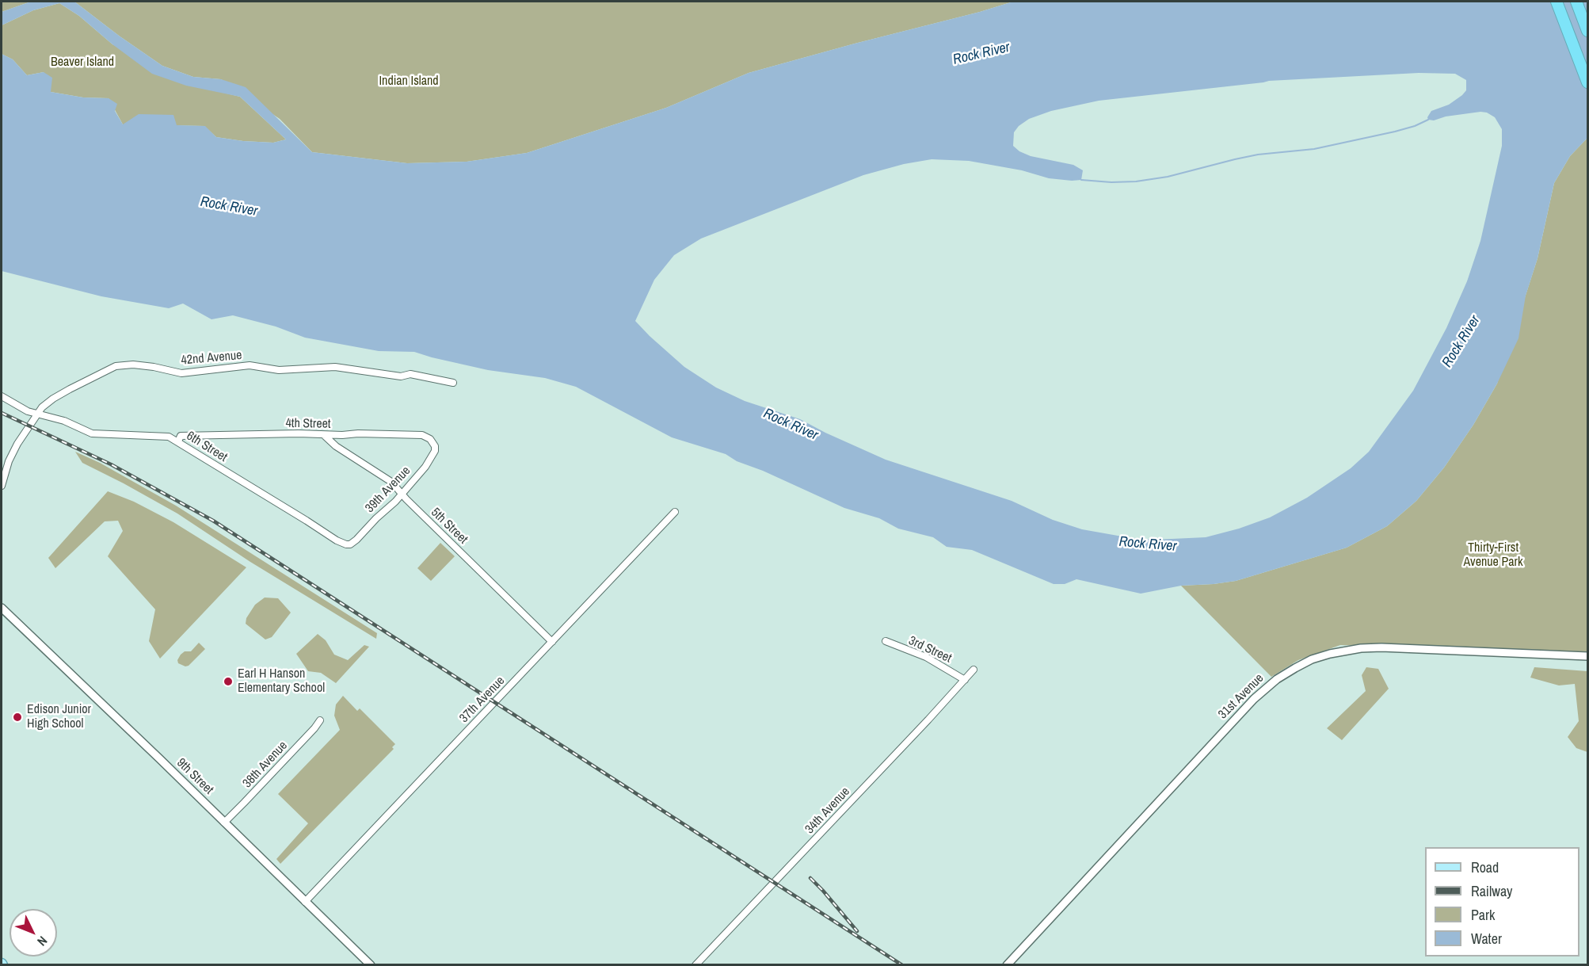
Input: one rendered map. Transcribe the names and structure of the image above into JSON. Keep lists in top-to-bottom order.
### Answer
{
  "streets": {
    "street": [
      "42nd Avenue",
      "4th Street",
      "6th Street",
      "39th Avenue",
      "5th Street",
      "3rd Street",
      "31st Avenue",
      "37th Avenue",
      "38th Avenue",
      "9th Street",
      "34th Avenue"
    ]
  },
  "crossings": [
    ["42nd Avenue", "6th Street"],
    ["4th Street", "6th Street"],
    ["4th Street", "39th Avenue"],
    ["4th Street", "5th Street"],
    ["6th Street", "39th Avenue"],
    ["39th Avenue", "5th Street"],
    ["5th Street", "37th Avenue"],
    ["3rd Street", "34th Avenue"],
    ["37th Avenue", "9th Street"],
    ["38th Avenue", "9th Street"]
  ],
  "water": ["Rock River"],
  "parks": ["Beaver Island", "Indian Island", "Thirty-First Avenue Park"],
  "places": ["Earl H Hanson Elementary School", "Edison Junior High School"],
  "legend": [
    "Road",
    "Railway",
    "Park",
    "Water"
  ],
  "north": "bottom right"
}
